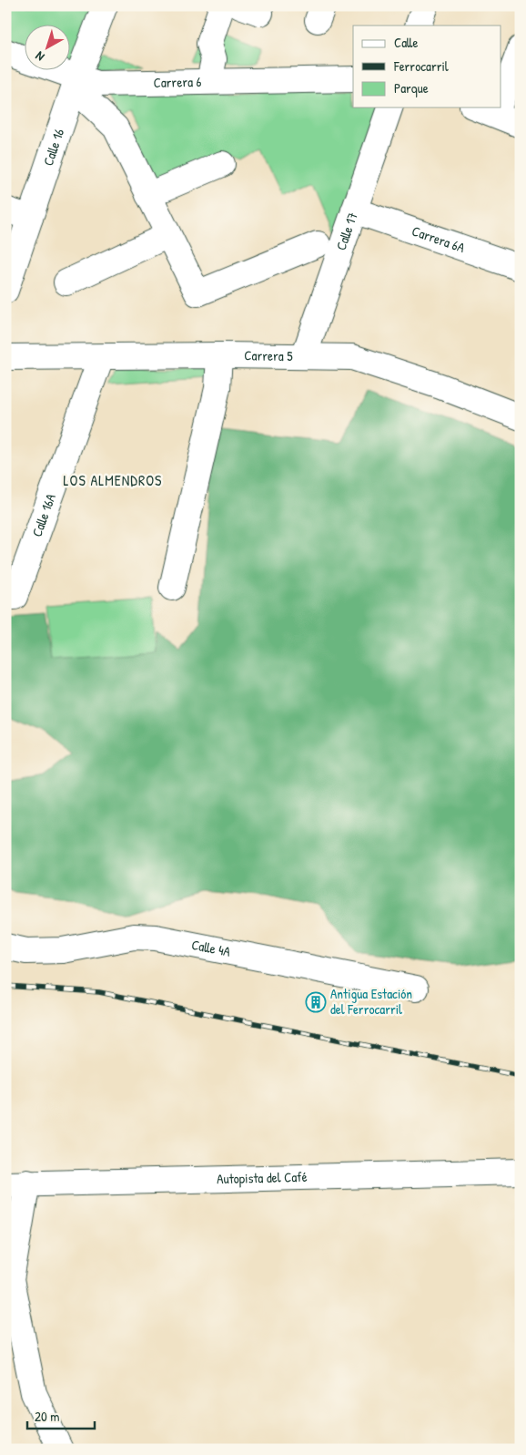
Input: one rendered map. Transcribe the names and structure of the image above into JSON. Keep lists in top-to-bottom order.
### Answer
{
  "streets": {
    "main road": [
      "Carrera 6",
      "Calle 16",
      "Calle 17",
      "Carrera 6A",
      "Carrera 5",
      "Calle 16A",
      "Calle 4A",
      "Autopista del Café"
    ]
  },
  "crossings": [
    ["Carrera 6", "Calle 16"],
    ["Calle 17", "Carrera 6A"],
    ["Calle 17", "Carrera 5"],
    ["Carrera 5", "Calle 16A"]
  ],
  "districts": ["LOS ALMENDROS"],
  "places": {
    "building": ["Antigua Estación del Ferrocarril"]
  },
  "legend": ["Calle", "Ferrocarril", "Parque"],
  "scale_bar": "20 m",
  "north": "bottom left"
}
